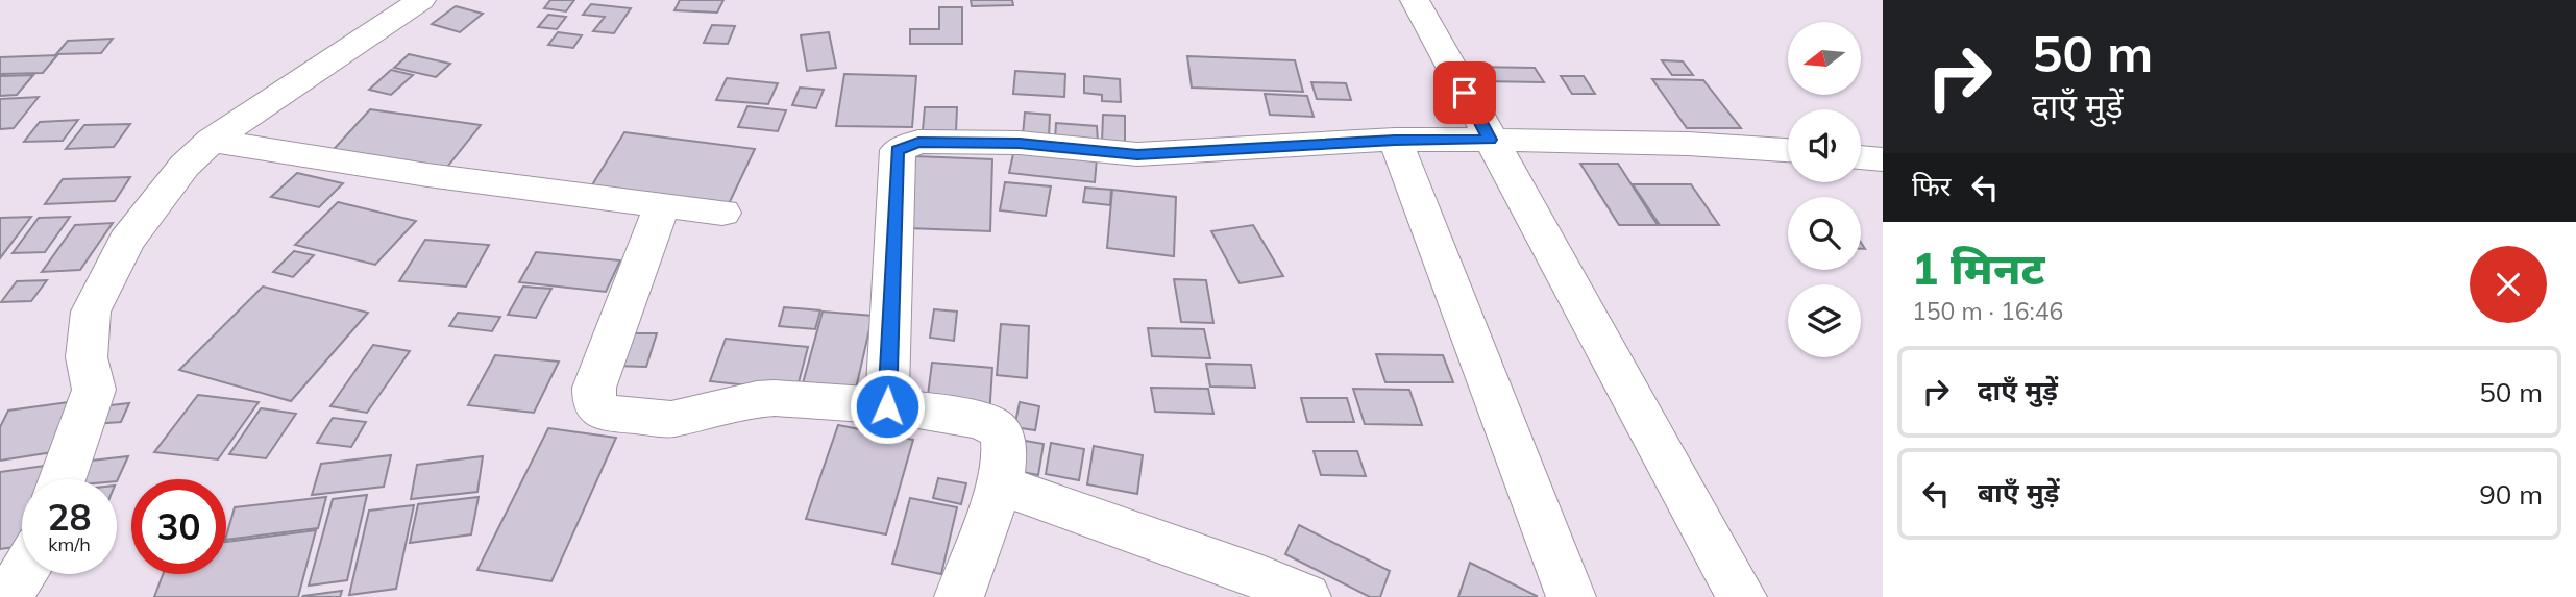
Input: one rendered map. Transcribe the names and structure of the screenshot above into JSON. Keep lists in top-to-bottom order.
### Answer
{
  "north": "left",
  "page": {
    "turn": ["50 m", "दाएँ मुड़ें"],
    "then": "फिर",
    "heading": ["1 मिनट", "150 m · 16:46"],
    "list": [
      {
        "name": "दाएँ मुड़ें",
        "value": "50 m"
      },
      {
        "name": "बाएँ मुड़ें",
        "value": "90 m"
      }
    ],
    "speed": "28 km/h",
    "limit": "30"
  }
}
